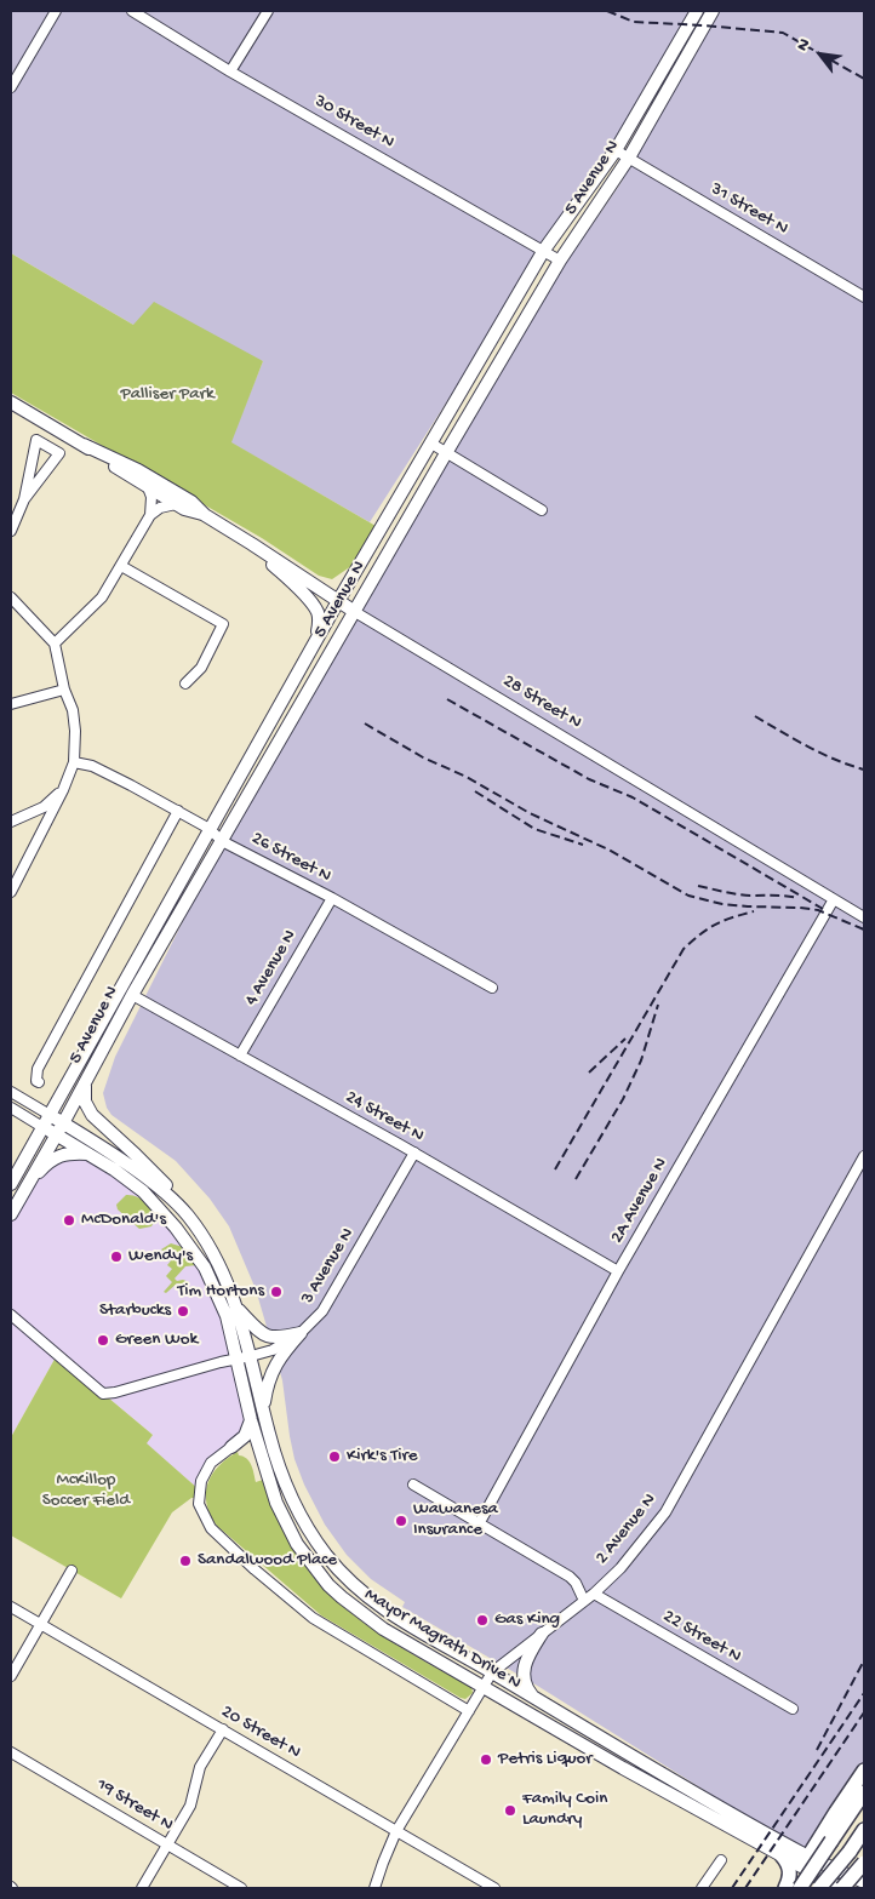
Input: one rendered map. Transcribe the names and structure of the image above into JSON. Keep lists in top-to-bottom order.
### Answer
{
  "streets": {
    "main road": ["5 Avenue N", "28 Street N", "Mayor Magrath Drive N"],
    "street": [
      "30 Street N",
      "31 Street N",
      "26 Street N",
      "4 Avenue N",
      "24 Street N",
      "2A Avenue N",
      "3 Avenue N",
      "2 Avenue N",
      "22 Street N",
      "20 Street N",
      "19 Street N"
    ]
  },
  "crossings": [
    ["30 Street N", "5 Avenue N"],
    ["5 Avenue N", "31 Street N"],
    ["5 Avenue N", "28 Street N"],
    ["5 Avenue N", "26 Street N"],
    ["5 Avenue N", "24 Street N"],
    ["5 Avenue N", "Mayor Magrath Drive N"],
    ["28 Street N", "2A Avenue N"],
    ["26 Street N", "4 Avenue N"],
    ["4 Avenue N", "24 Street N"],
    ["24 Street N", "2A Avenue N"],
    ["24 Street N", "3 Avenue N"],
    ["3 Avenue N", "Mayor Magrath Drive N"],
    ["2 Avenue N", "22 Street N"],
    ["2 Avenue N", "Mayor Magrath Drive N"],
    ["2 Avenue N", "20 Street N"]
  ],
  "parks": ["Palliser Park", "McKillop Soccer Field"],
  "places": [
    "McDonald's",
    "Wendy's",
    "Tim Hortons",
    "Starbucks",
    "Green Wok",
    "Kirk's Tire",
    "Wawanesa Insurance",
    "Sandalwood Place",
    "Gas King",
    "Petris Liquor",
    "Family Coin Laundry"
  ],
  "north": "top left"
}
